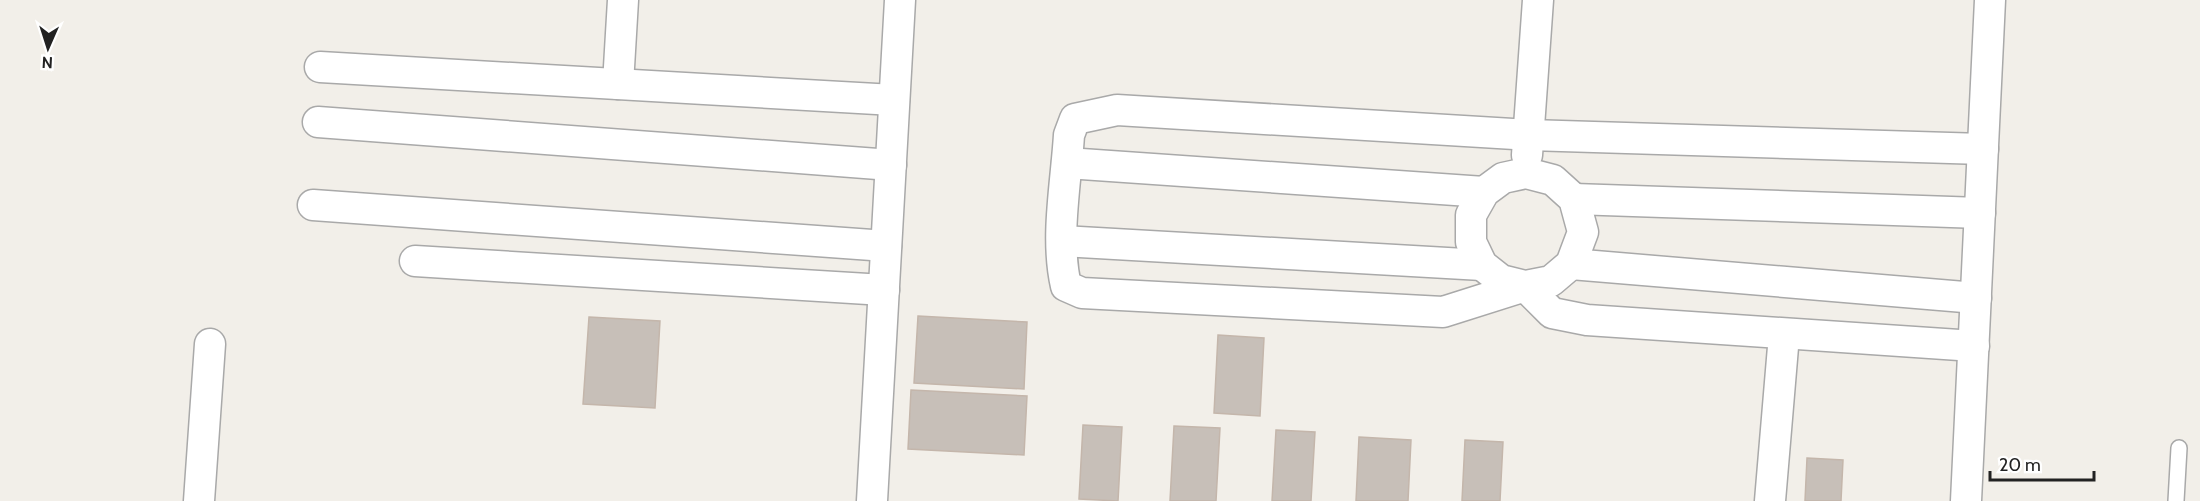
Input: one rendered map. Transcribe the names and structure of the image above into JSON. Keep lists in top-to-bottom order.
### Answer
{
  "scale_bar": "20 m",
  "north": "bottom"
}
